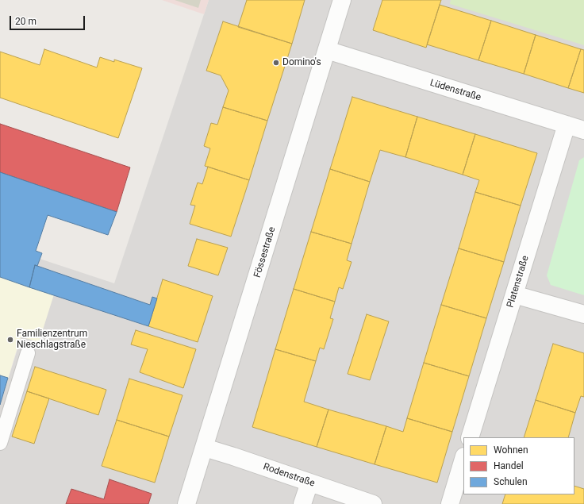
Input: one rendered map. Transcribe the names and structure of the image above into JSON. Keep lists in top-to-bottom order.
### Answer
{
  "streets": {
    "street": [
      "Lüdenstraße",
      "Fössestraße",
      "Platenstraße",
      "Rodenstraße"
    ]
  },
  "crossings": [
    ["Lüdenstraße", "Fössestraße"],
    ["Lüdenstraße", "Platenstraße"],
    ["Fössestraße", "Rodenstraße"]
  ],
  "places": ["Domino's", "Familienzentrum Nieschlagstraße"],
  "legend": ["Wohnen", "Handel", "Schulen"],
  "scale_bar": "20 m"
}
